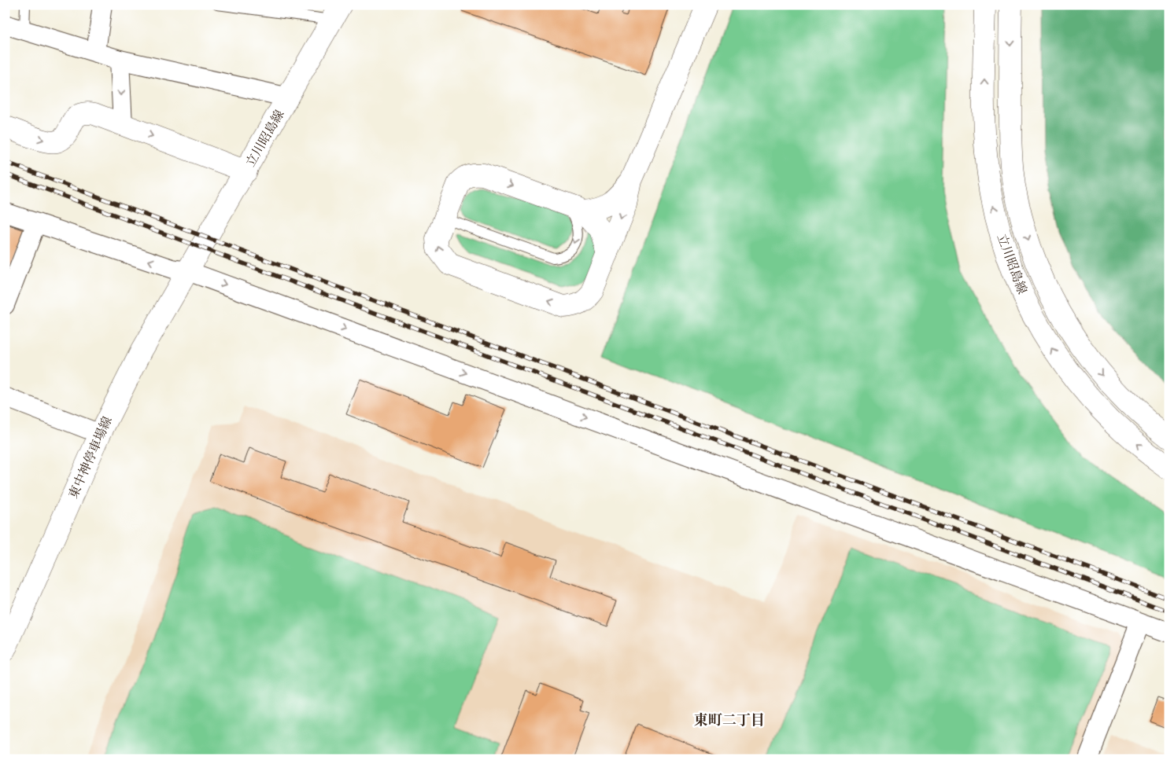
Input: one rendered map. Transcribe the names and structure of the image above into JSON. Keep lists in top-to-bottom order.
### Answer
{
  "streets": {
    "main road": ["立川昭島線", "東中神停車場線"]
  },
  "crossings": [
    ["立川昭島線", "東中神停車場線"]
  ],
  "districts": ["東町二丁目"]
}
